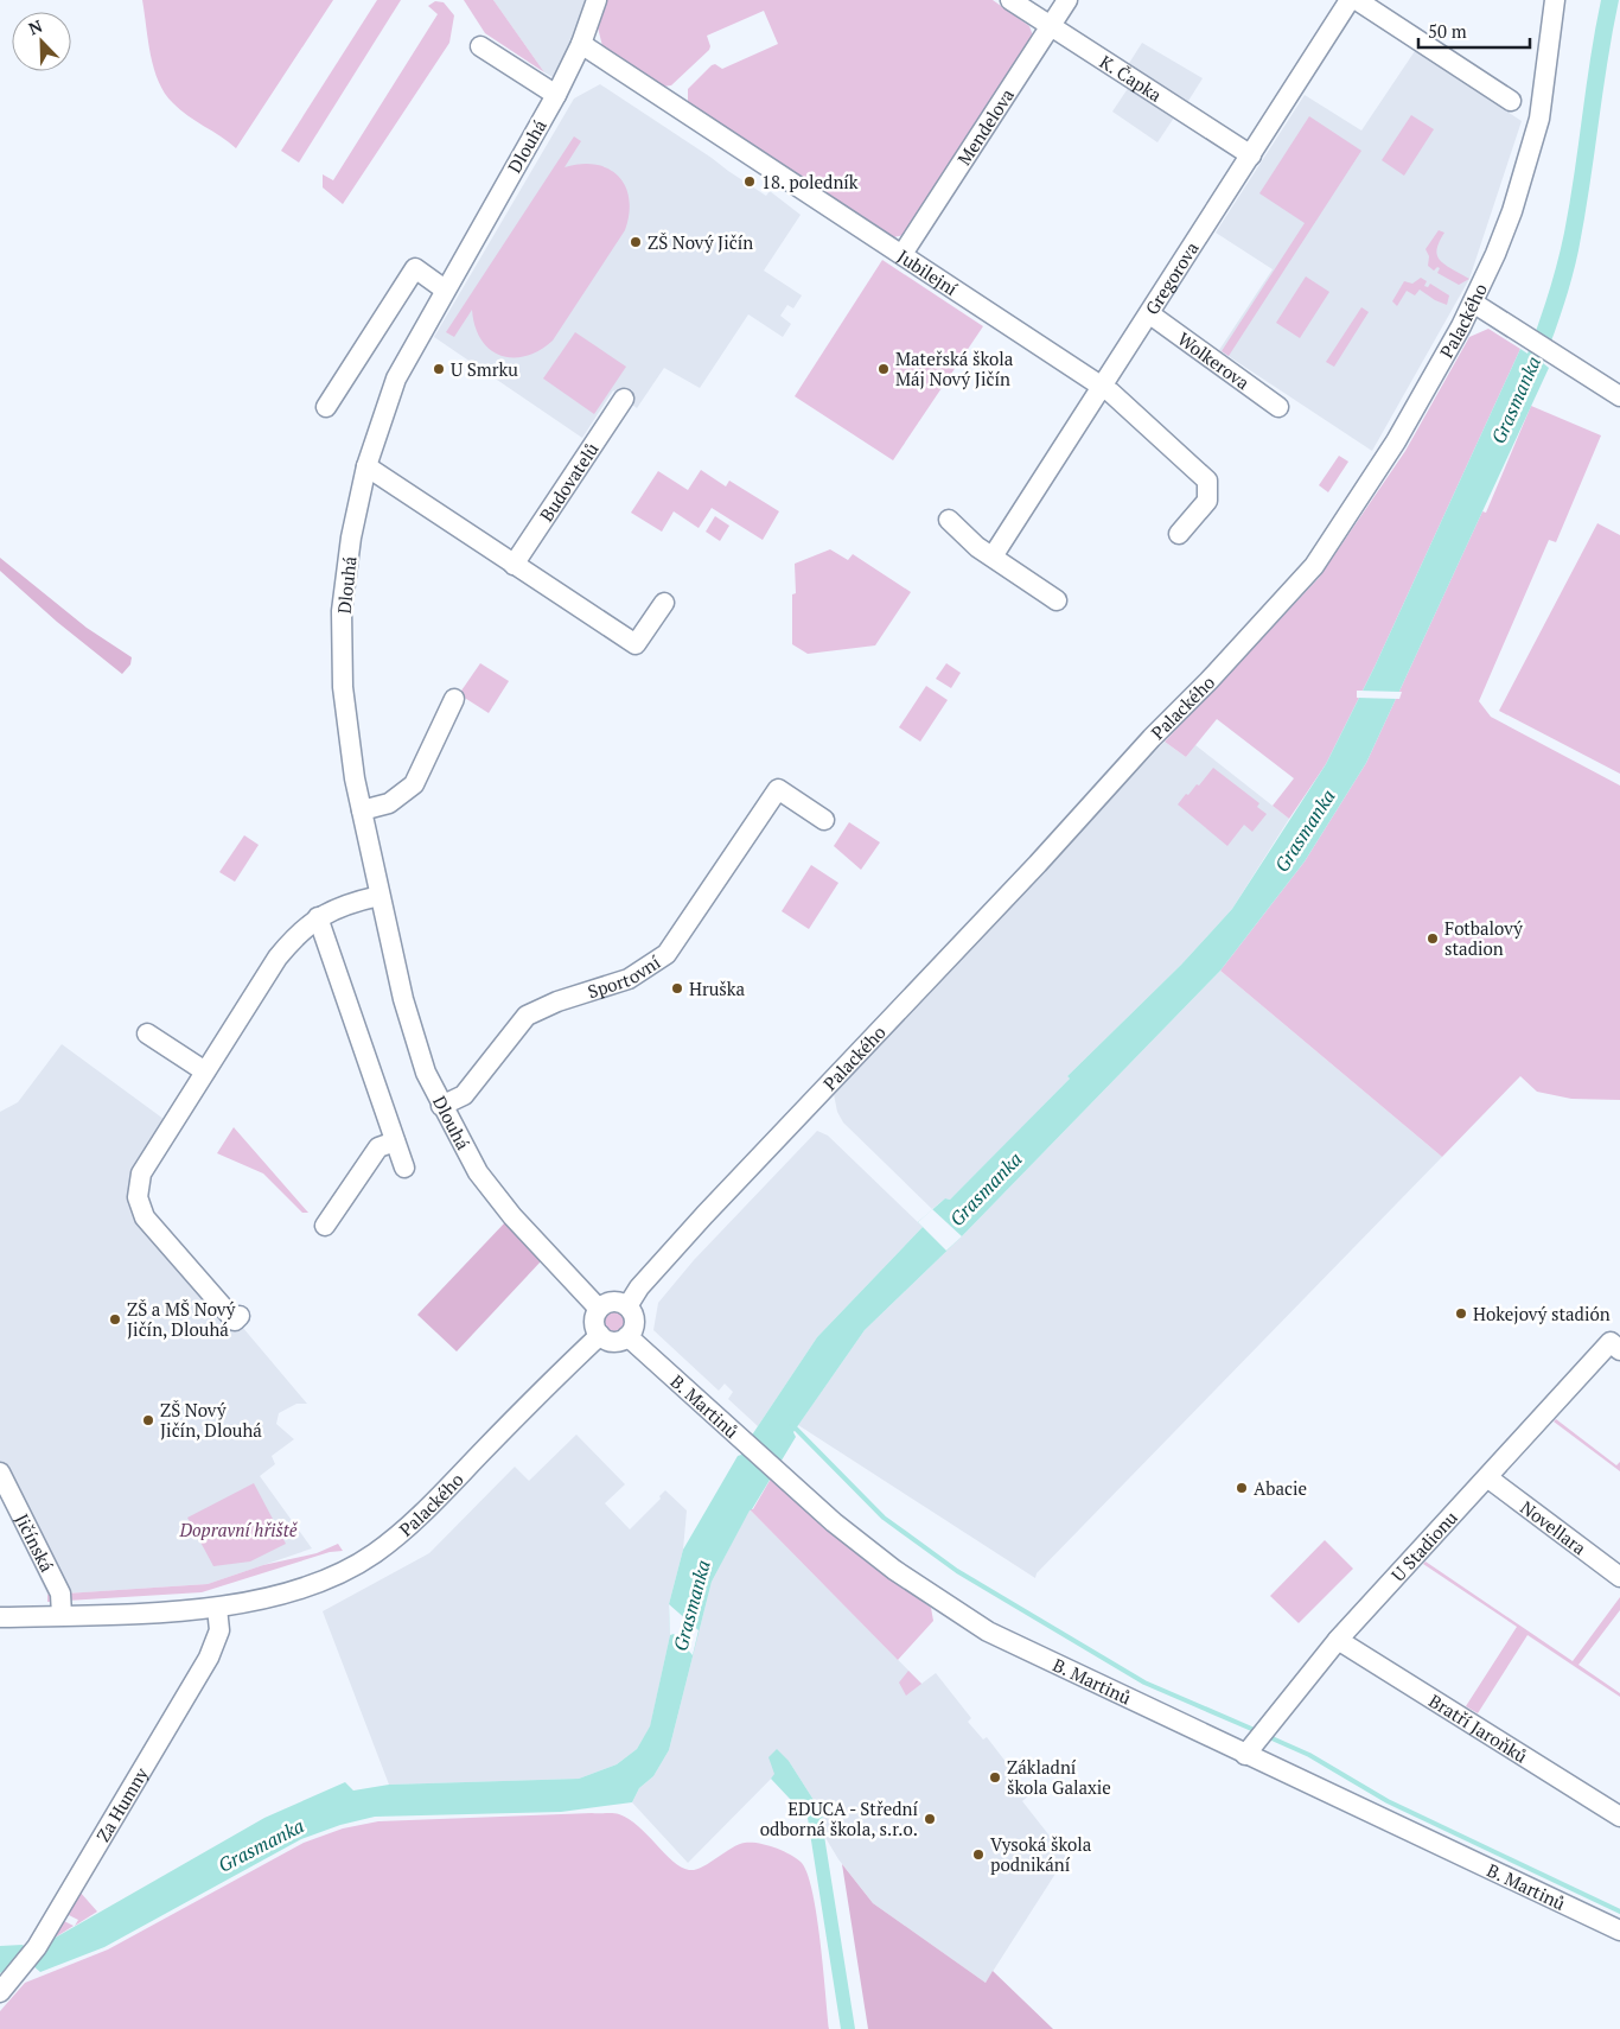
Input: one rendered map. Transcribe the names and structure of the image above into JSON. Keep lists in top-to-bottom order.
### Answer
{
  "streets": {
    "street": [
      "K. Čapka",
      "Mendelova",
      "Dlouhá",
      "Jubilejní",
      "Gregorova",
      "Palackého",
      "Wolkerova",
      "Budovatelů",
      "Sportovní",
      "B. Martinů",
      "Novellara",
      "Jičínská",
      "U Stadionu",
      "Bratří Jaroňků",
      "Za Humny"
    ]
  },
  "crossings": [
    ["K. Čapka", "Mendelova"],
    ["K. Čapka", "Gregorova"],
    ["Mendelova", "Jubilejní"],
    ["Dlouhá", "Jubilejní"],
    ["Dlouhá", "Palackého"],
    ["Dlouhá", "Sportovní"],
    ["Dlouhá", "B. Martinů"],
    ["Jubilejní", "Gregorova"],
    ["Gregorova", "Wolkerova"],
    ["Palackého", "B. Martinů"],
    ["Palackého", "Za Humny"],
    ["B. Martinů", "U Stadionu"],
    ["Novellara", "U Stadionu"],
    ["U Stadionu", "Bratří Jaroňků"]
  ],
  "water": ["Grasmanka"],
  "parks": ["Dopravní hřiště"],
  "places": [
    "18. poledník",
    "ZŠ Nový Jičín",
    "U Smrku",
    "Mateřská škola Máj Nový Jičín",
    "Fotbalový stadion",
    "Hruška",
    "Hokejový stadión",
    "ZŠ a MŠ Nový Jičín, Dlouhá",
    "ZŠ Nový Jičín, Dlouhá",
    "Abacie",
    "Základní škola Galaxie",
    "EDUCA - Střední odborná škola, s.r.o.",
    "Vysoká škola podnikání"
  ],
  "scale_bar": "50 m",
  "north": "top left"
}
